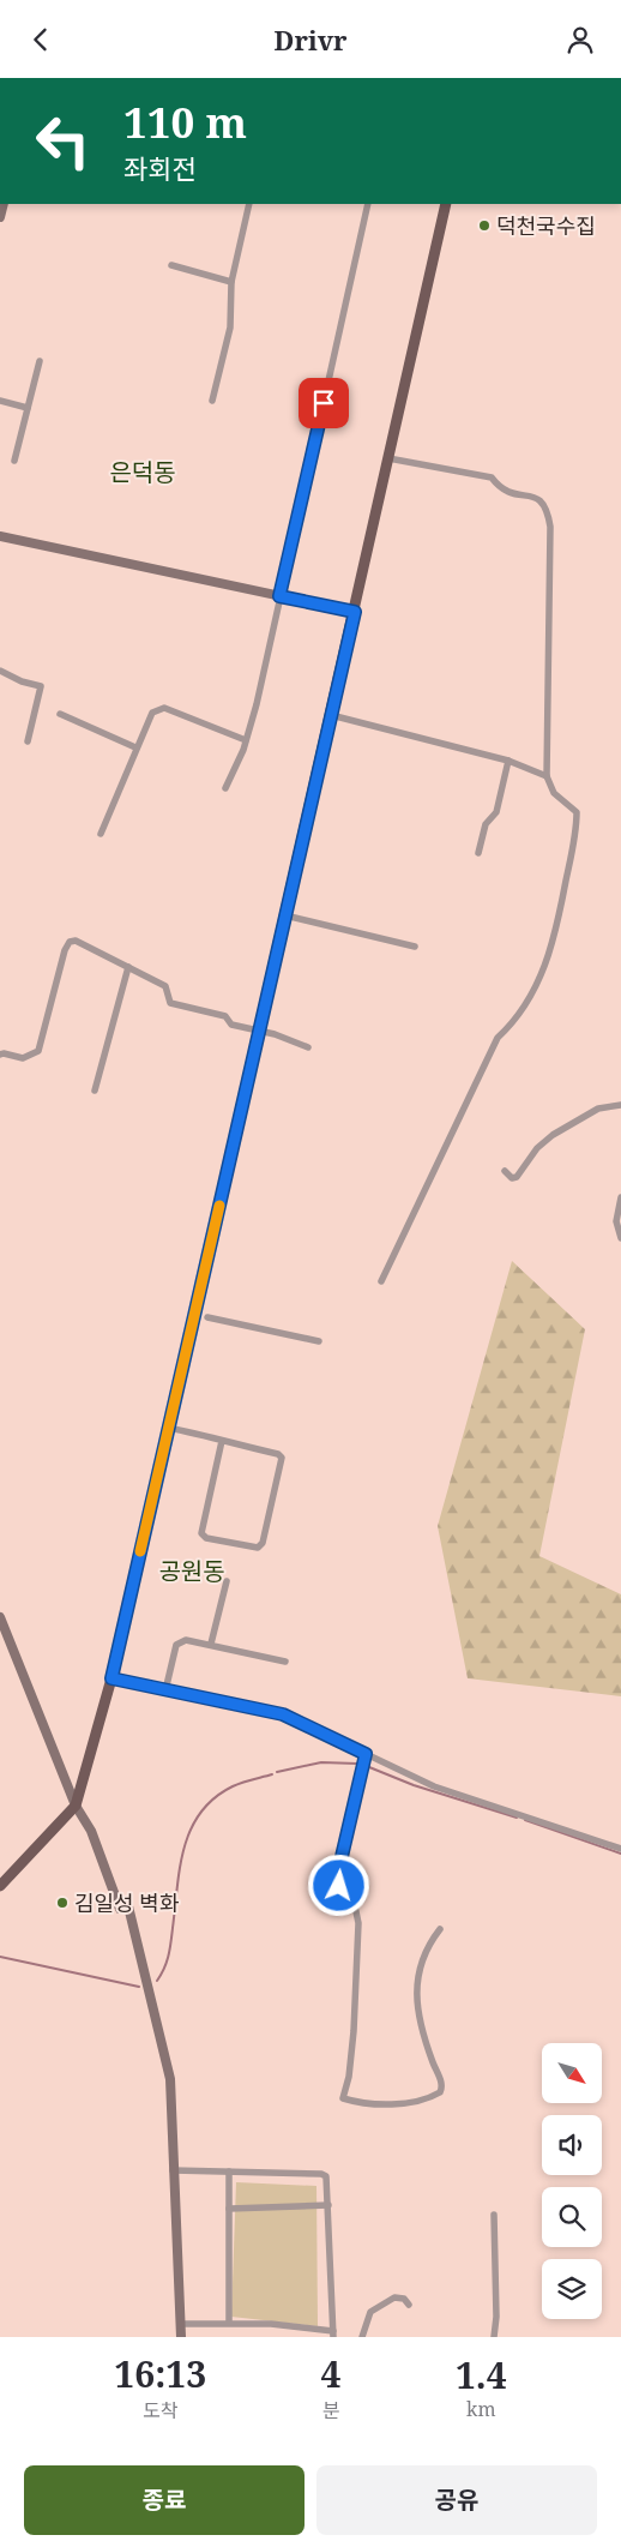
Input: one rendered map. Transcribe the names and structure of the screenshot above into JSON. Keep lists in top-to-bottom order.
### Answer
{
  "districts": ["은덕동", "공원동"],
  "places": ["덕천국수집", "김일성 벽화"],
  "north": "bottom right",
  "page": {
    "header": "Drivr",
    "turn": ["110 m", "좌회전"],
    "eta": [
      "16:13",
      "도착",
      "4",
      "분",
      "1.4",
      "km"
    ],
    "buttons": ["종료", "공유"]
  }
}
